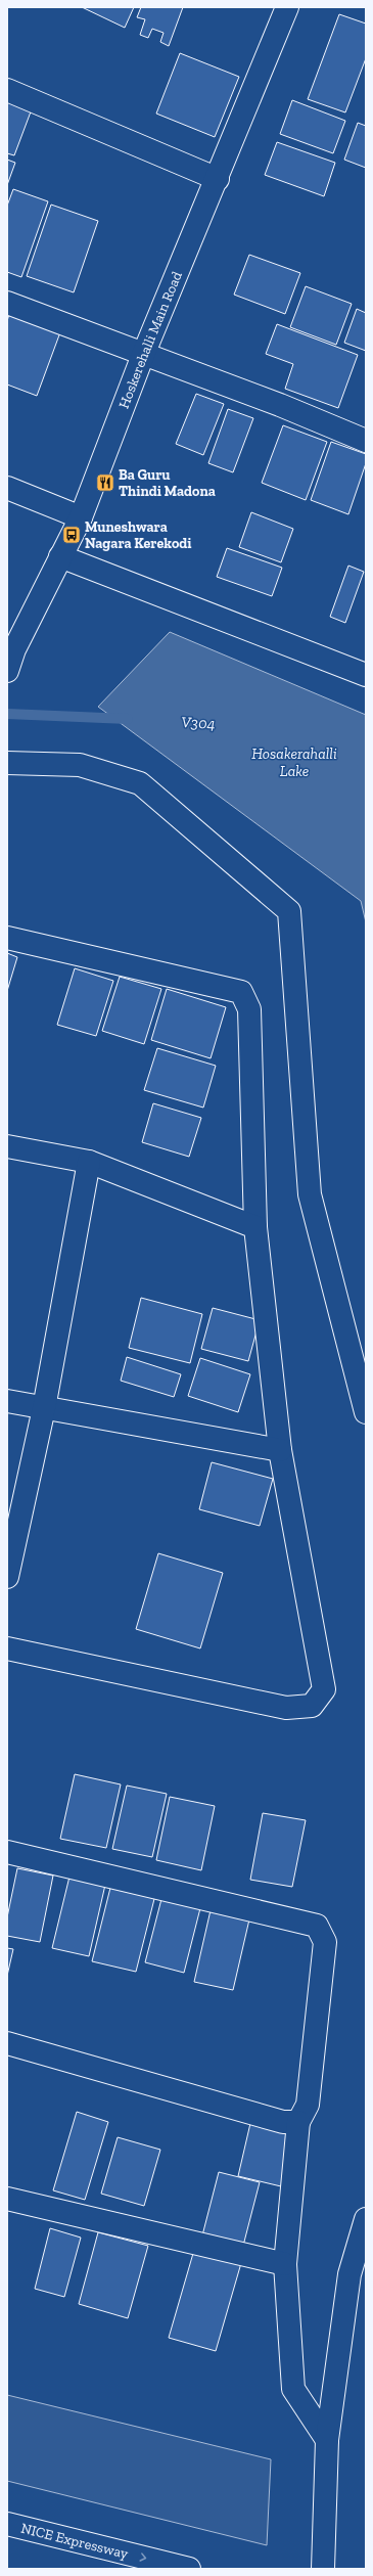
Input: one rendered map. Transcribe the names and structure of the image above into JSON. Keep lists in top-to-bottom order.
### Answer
{
  "streets": {
    "main road": ["Hoskerehalli Main Road", "NICE Expressway"]
  },
  "one_way": ["NICE Expressway"],
  "water": ["V304", "Hosakerahalli Lake"],
  "places": {
    "restaurant": ["Ba Guru Thindi Madona"],
    "bus stop": ["Muneshwara Nagara Kerekodi"]
  }
}
